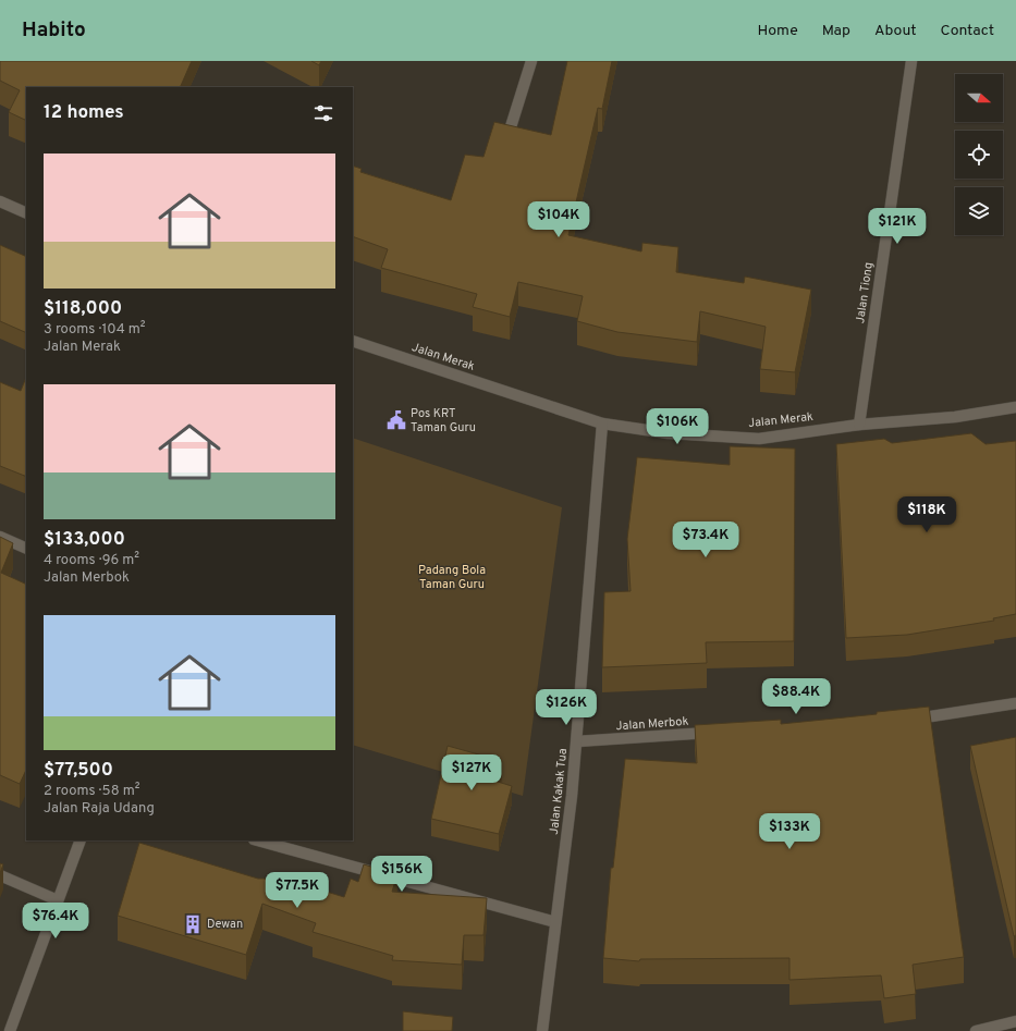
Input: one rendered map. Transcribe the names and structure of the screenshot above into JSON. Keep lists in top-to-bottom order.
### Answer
{
  "streets": {
    "street": [
      "Jalan Tiong",
      "Jalan Merak",
      "Jalan Merbok",
      "Jalan Kakak Tua"
    ]
  },
  "crossings": [
    ["Jalan Tiong", "Jalan Merak"],
    ["Jalan Merak", "Jalan Kakak Tua"],
    ["Jalan Merbok", "Jalan Kakak Tua"]
  ],
  "parks": ["Padang Bola Taman Guru"],
  "places": {
    "public building": ["Pos KRT Taman Guru"],
    "building": ["Dewan"]
  },
  "north": "right",
  "page": {
    "header": "Habito",
    "nav": [
      "Home",
      "Map",
      "About",
      "Contact"
    ],
    "heading": "12 homes",
    "list": [
      {
        "name": "$118,000",
        "note": "3 rooms · 104 m² · Jalan Merak"
      },
      {
        "name": "$133,000",
        "note": "4 rooms · 96 m² · Jalan Merbok"
      },
      {
        "name": "$77,500",
        "note": "2 rooms · 58 m² · Jalan Raja Udang"
      }
    ],
    "price": [
      "$104K",
      "$121K",
      "$106K",
      "$118K",
      "$73.4K",
      "$88.4K",
      "$126K",
      "$127K",
      "$133K",
      "$156K",
      "$77.5K",
      "$76.4K"
    ]
  }
}
